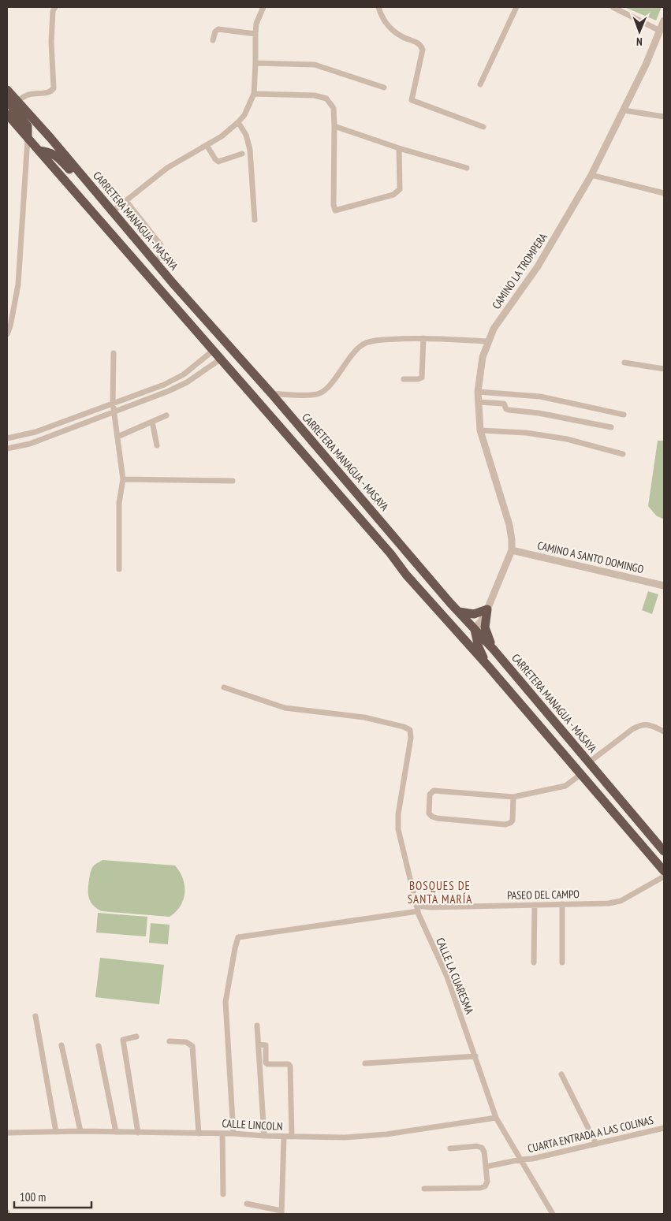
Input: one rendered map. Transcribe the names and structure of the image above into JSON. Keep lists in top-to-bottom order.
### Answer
{
  "streets": {
    "highway": ["CARRETERA MANAGUA - MASAYA"],
    "street": [
      "CAMINO LA TROMPERA",
      "CAMINO A SANTO DOMINGO",
      "PASEO DEL CAMPO",
      "CALLE LA CUARESMA",
      "CALLE LINCOLN",
      "CUARTA ENTRADA A LAS COLINAS"
    ]
  },
  "crossings": [
    ["CAMINO LA TROMPERA", "CAMINO A SANTO DOMINGO"],
    ["PASEO DEL CAMPO", "CALLE LA CUARESMA"],
    ["PASEO DEL CAMPO", "CALLE LINCOLN"],
    ["CALLE LA CUARESMA", "CALLE LINCOLN"],
    ["CALLE LA CUARESMA", "CUARTA ENTRADA A LAS COLINAS"]
  ],
  "districts": ["BOSQUES DE SANTA MARÍA"],
  "scale_bar": "100 m",
  "north": "bottom"
}
